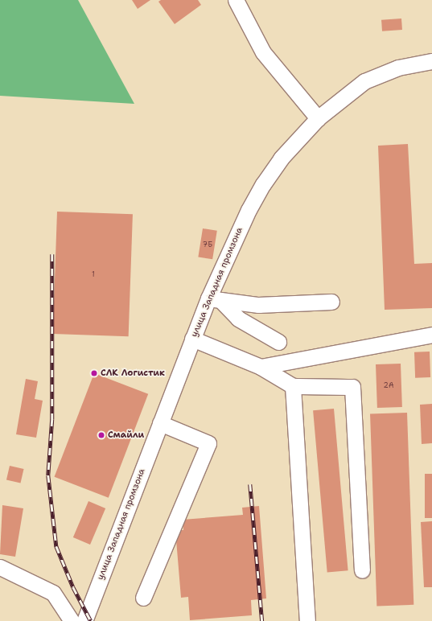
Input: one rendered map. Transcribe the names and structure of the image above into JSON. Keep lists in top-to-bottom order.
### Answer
{
  "streets": {
    "street": ["улица Западная промзона"]
  },
  "places": ["СЛК Логистик", "Смайли"],
  "house_numbers": ["7Б", "1", "2А"]
}
